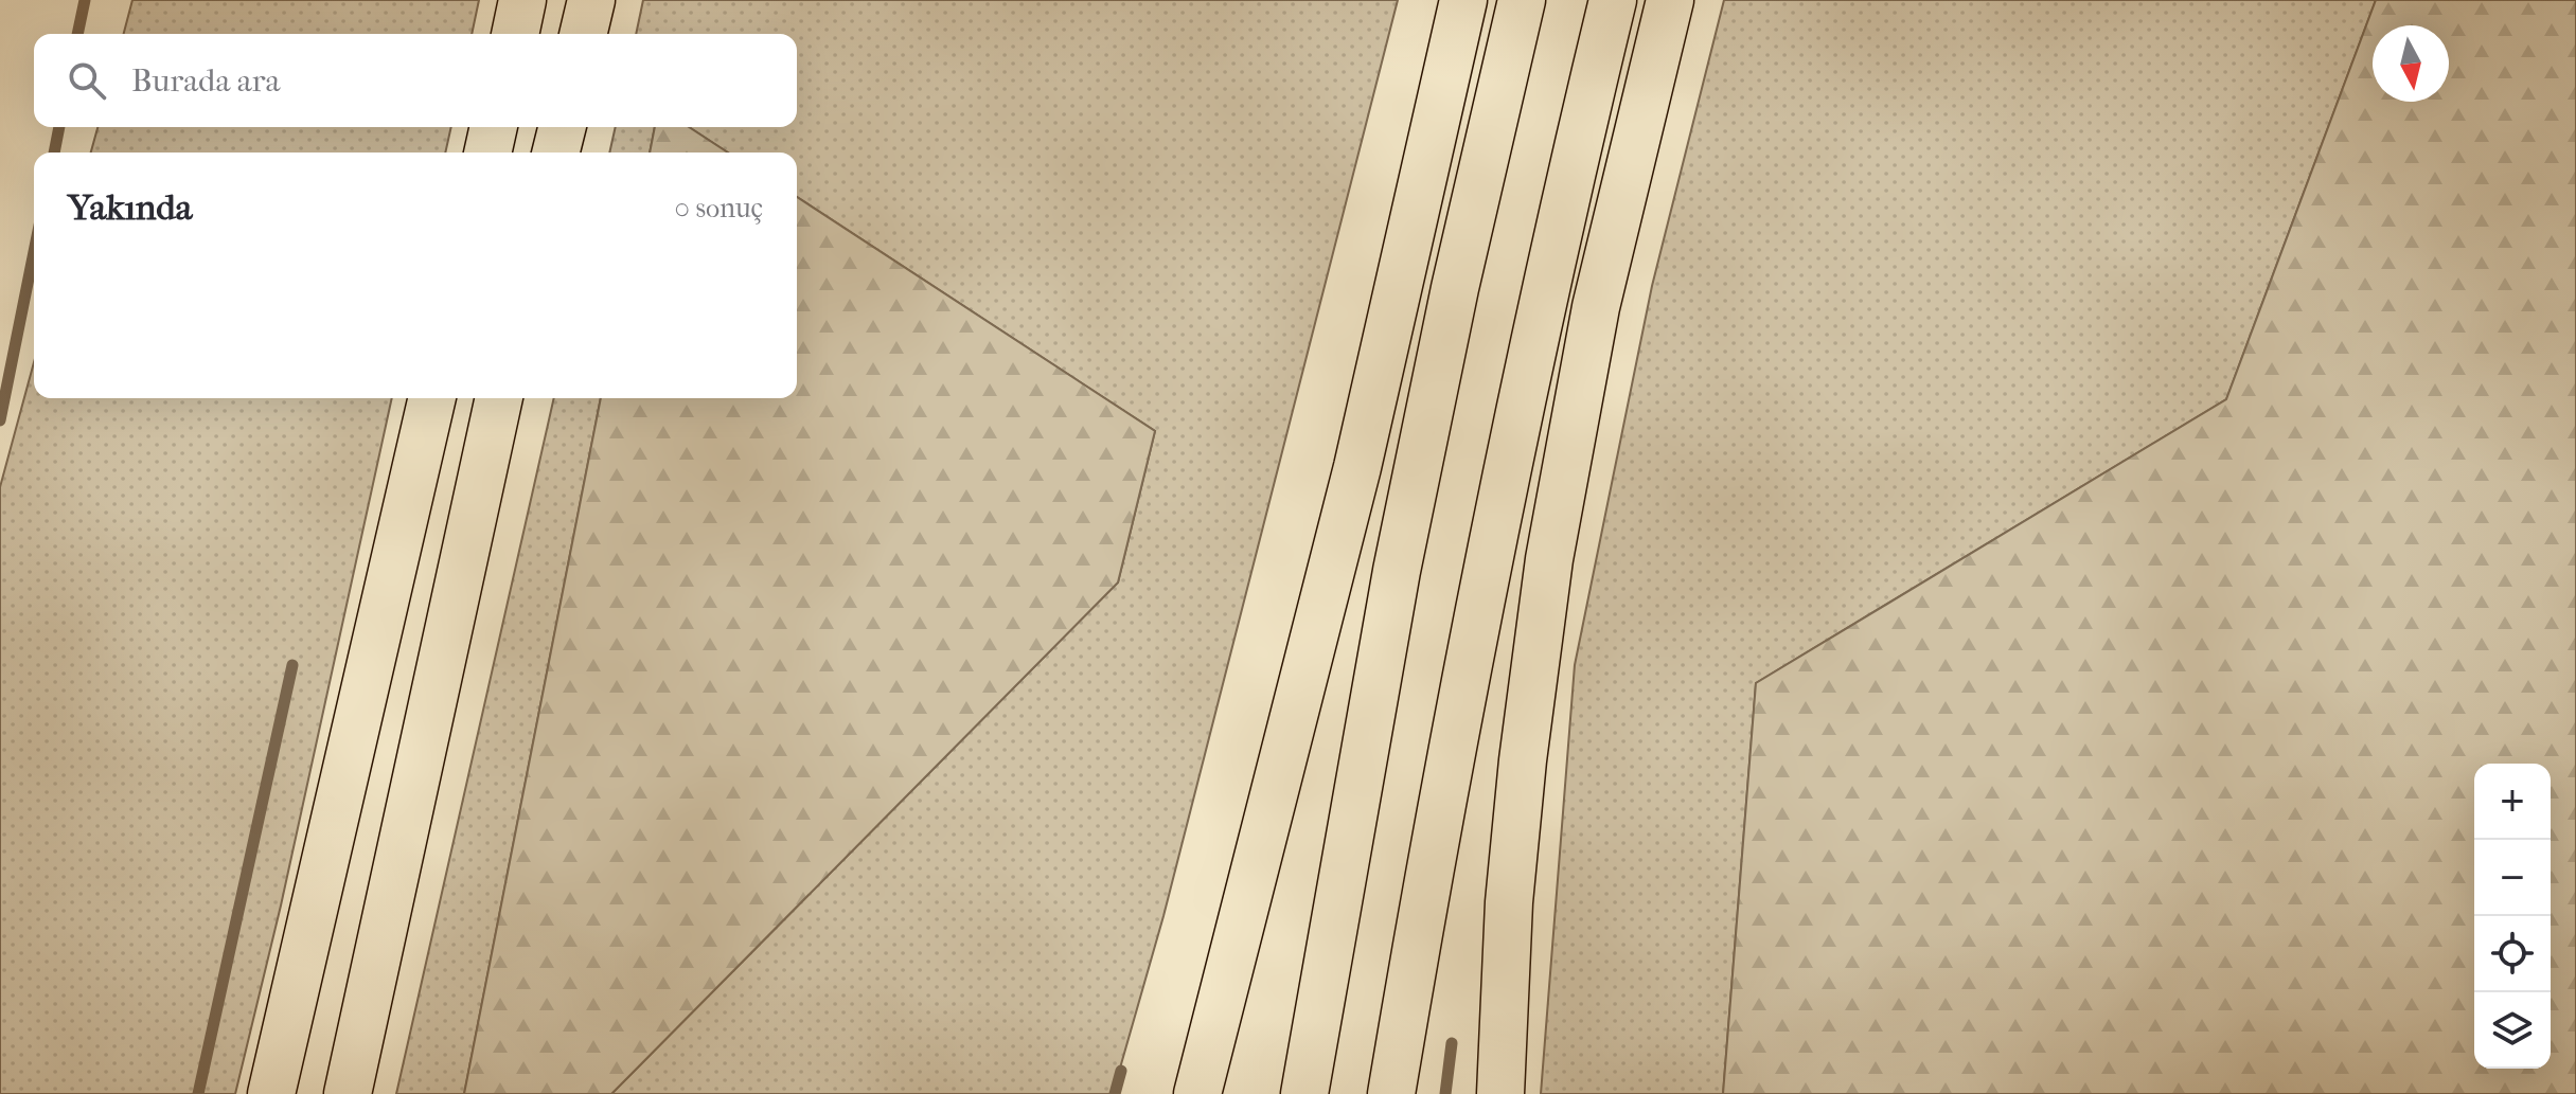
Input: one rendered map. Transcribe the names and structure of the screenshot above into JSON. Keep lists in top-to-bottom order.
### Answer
{
  "north": "bottom",
  "page": {
    "search": "Burada ara",
    "heading": ["Yakında", "0 sonuç"],
    "map_buttons": ["+", "−"]
  }
}
